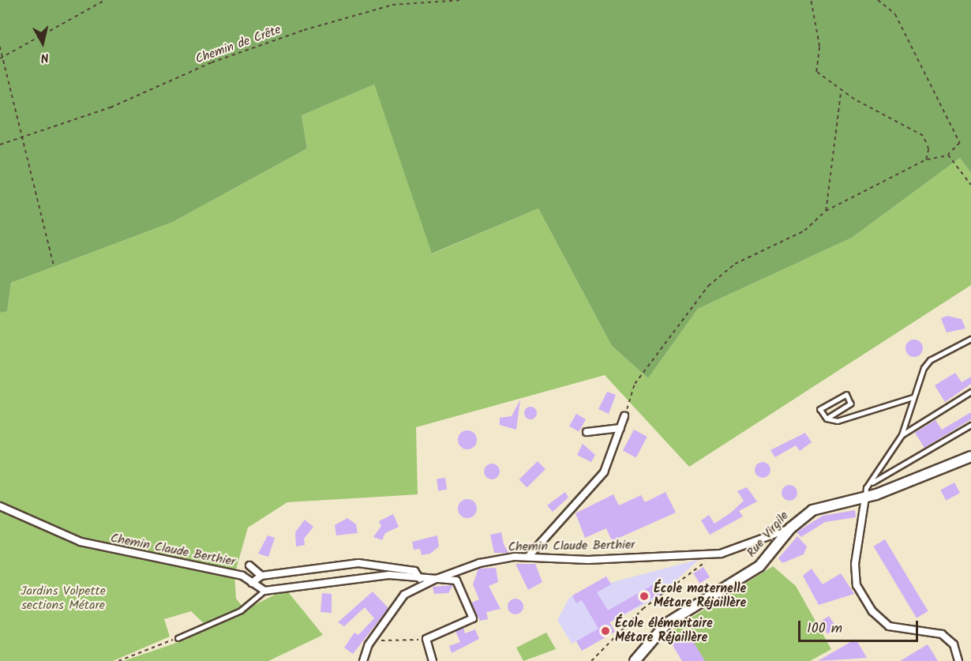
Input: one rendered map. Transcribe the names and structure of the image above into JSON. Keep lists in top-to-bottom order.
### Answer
{
  "streets": {
    "street": ["Rue Virgile", "Chemin Claude Berthier"],
    "path": ["Chemin de Crête"]
  },
  "crossings": [
    ["Rue Virgile", "Chemin Claude Berthier"]
  ],
  "parks": ["Jardins Volpette sections Métare"],
  "places": ["École maternelle Métare Réjaillère", "École élémentaire Métare Réjaillère"],
  "scale_bar": "100 m",
  "north": "bottom"
}
